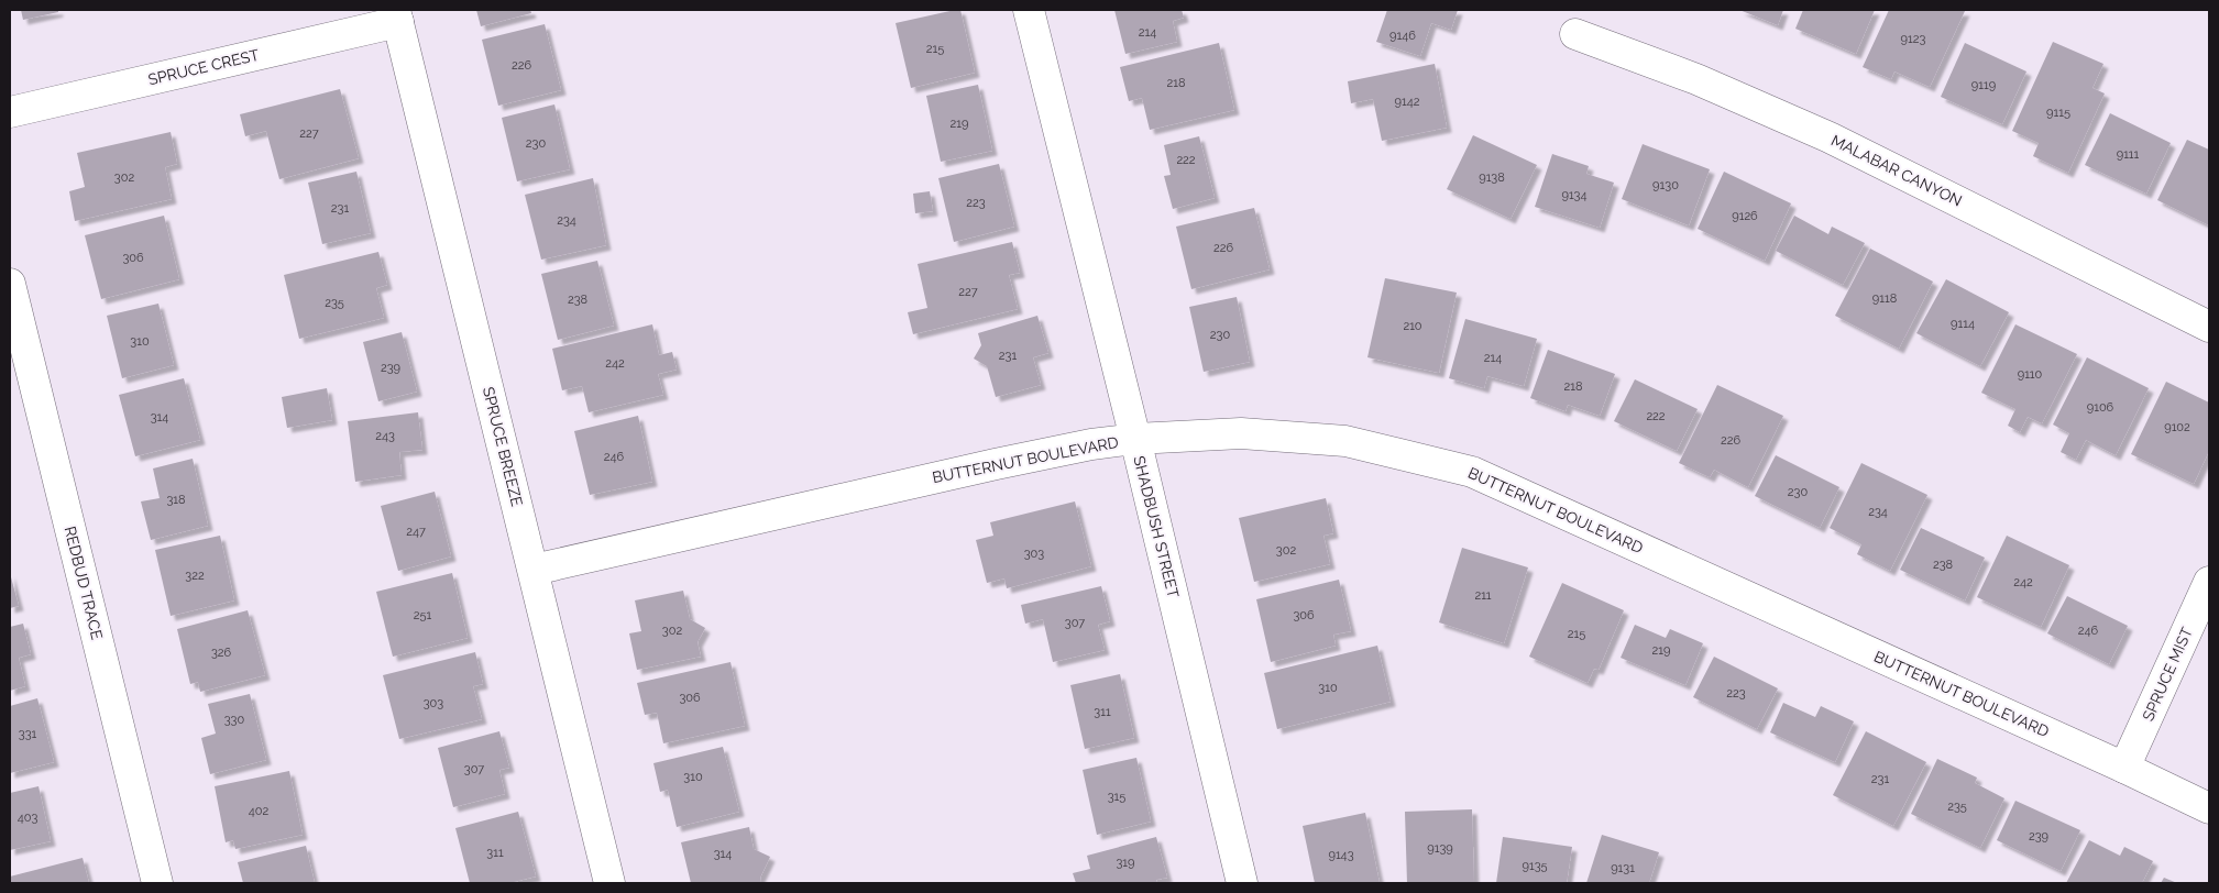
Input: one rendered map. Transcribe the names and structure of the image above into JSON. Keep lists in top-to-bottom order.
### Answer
{
  "streets": {
    "street": [
      "SPRUCE CREST",
      "MALABAR CANYON",
      "SPRUCE BREEZE",
      "BUTTERNUT BOULEVARD",
      "SHADBUSH STREET",
      "REDBUD TRACE",
      "SPRUCE MIST"
    ]
  },
  "crossings": [
    ["SPRUCE CREST", "SPRUCE BREEZE"],
    ["SPRUCE BREEZE", "BUTTERNUT BOULEVARD"],
    ["BUTTERNUT BOULEVARD", "SHADBUSH STREET"],
    ["BUTTERNUT BOULEVARD", "SPRUCE MIST"]
  ],
  "house_numbers": [
    "214",
    "9146",
    "9123",
    "215",
    "226",
    "218",
    "9119",
    "9142",
    "9115",
    "219",
    "227",
    "230",
    "9111",
    "222",
    "302",
    "9138",
    "9130",
    "9134",
    "223",
    "231",
    "9126",
    "234",
    "226",
    "306",
    "227",
    "9118",
    "238",
    "235",
    "9114",
    "210",
    "230",
    "310",
    "231",
    "214",
    "242",
    "239",
    "9110",
    "218",
    "9106",
    "222",
    "314",
    "9102",
    "243",
    "226",
    "246",
    "230",
    "318",
    "234",
    "247",
    "302",
    "303",
    "238",
    "322",
    "242",
    "211",
    "251",
    "306",
    "307",
    "302",
    "246",
    "215",
    "219",
    "326",
    "310",
    "223",
    "306",
    "303",
    "311",
    "330",
    "331",
    "307",
    "310",
    "231",
    "315",
    "235",
    "402",
    "403",
    "239",
    "9139",
    "311",
    "314",
    "9143",
    "319",
    "9135",
    "9131"
  ]
}
